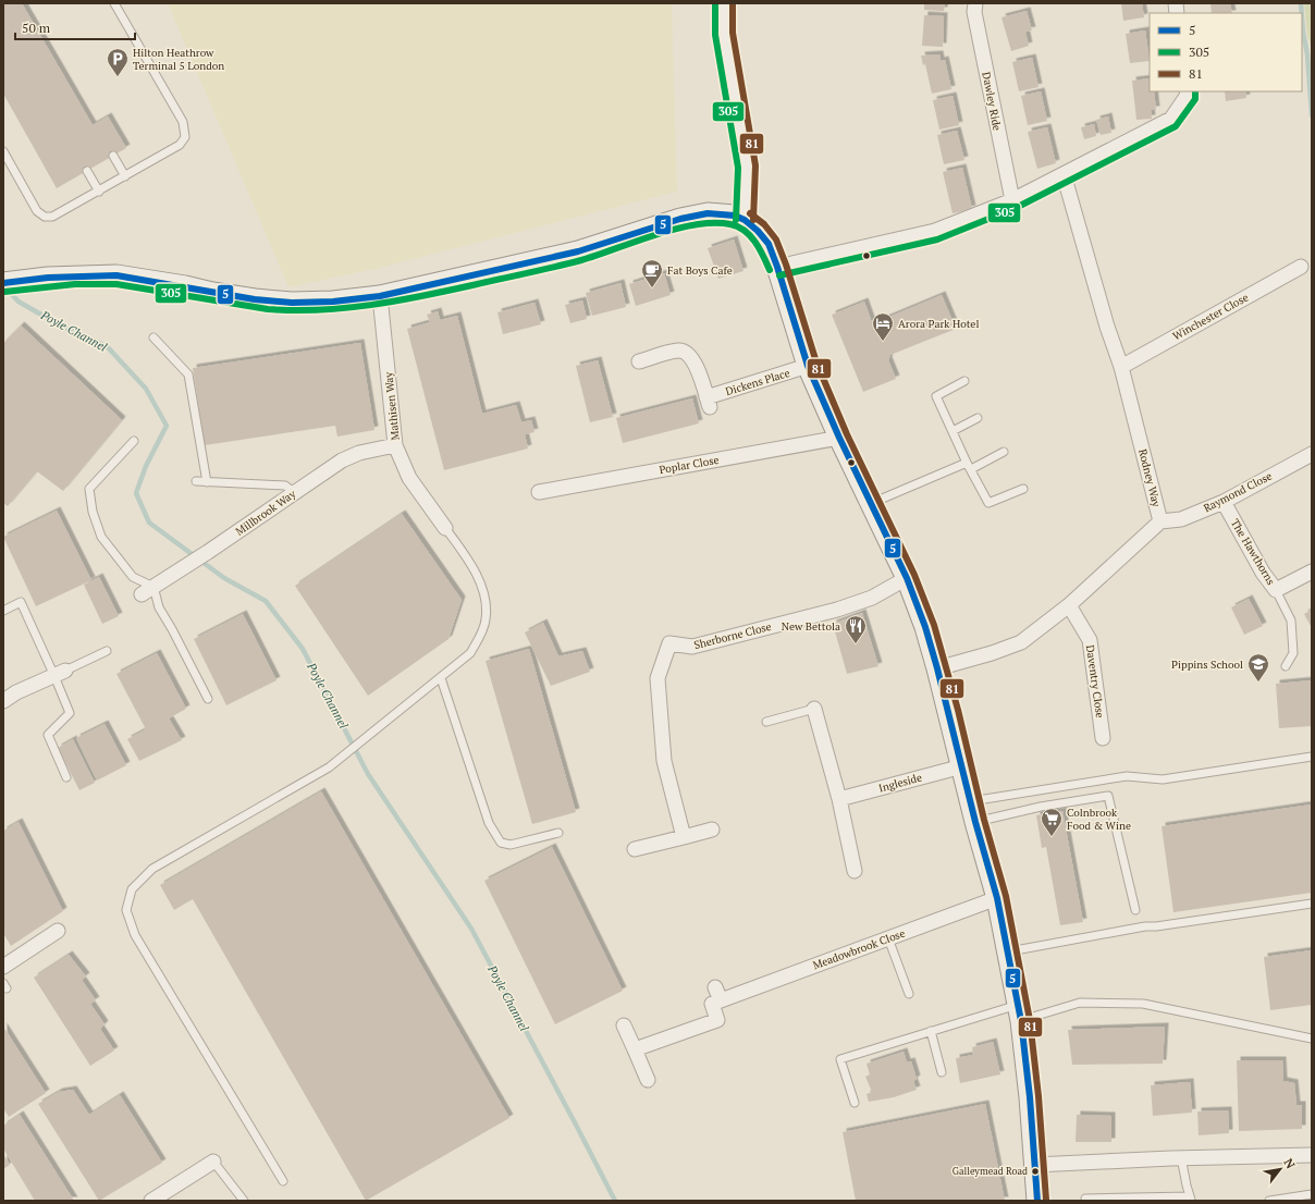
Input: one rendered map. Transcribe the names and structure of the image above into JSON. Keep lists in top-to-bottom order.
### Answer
{
  "streets": {
    "street": [
      "Dawley Ride",
      "Winchester Close",
      "Dickens Place",
      "Mathisen Way",
      "Poplar Close",
      "Rodney Way",
      "Raymond Close",
      "Millbrook Way",
      "The Hawthorns",
      "Sherborne Close",
      "Daventry Close",
      "Ingleside",
      "Meadowbrook Close"
    ]
  },
  "crossings": [
    ["Winchester Close", "Rodney Way"],
    ["Mathisen Way", "Millbrook Way"],
    ["Rodney Way", "Raymond Close"],
    ["Rodney Way", "Daventry Close"],
    ["Raymond Close", "The Hawthorns"]
  ],
  "water": ["Poyle Channel"],
  "places": {
    "parking": ["Hilton Heathrow Terminal 5 London"],
    "cafe": ["Fat Boys Cafe"],
    "hotel": ["Arora Park Hotel"],
    "restaurant": ["New Bettola"],
    "school or university": ["Pippins School"],
    "supermarket": ["Colnbrook Food & Wine"],
    "other": ["Galleymead Road"]
  },
  "lines": ["transit line 305", "transit line 81", "transit line 5"],
  "legend": ["5", "305", "81"],
  "scale_bar": "50 m",
  "north": "top right"
}
